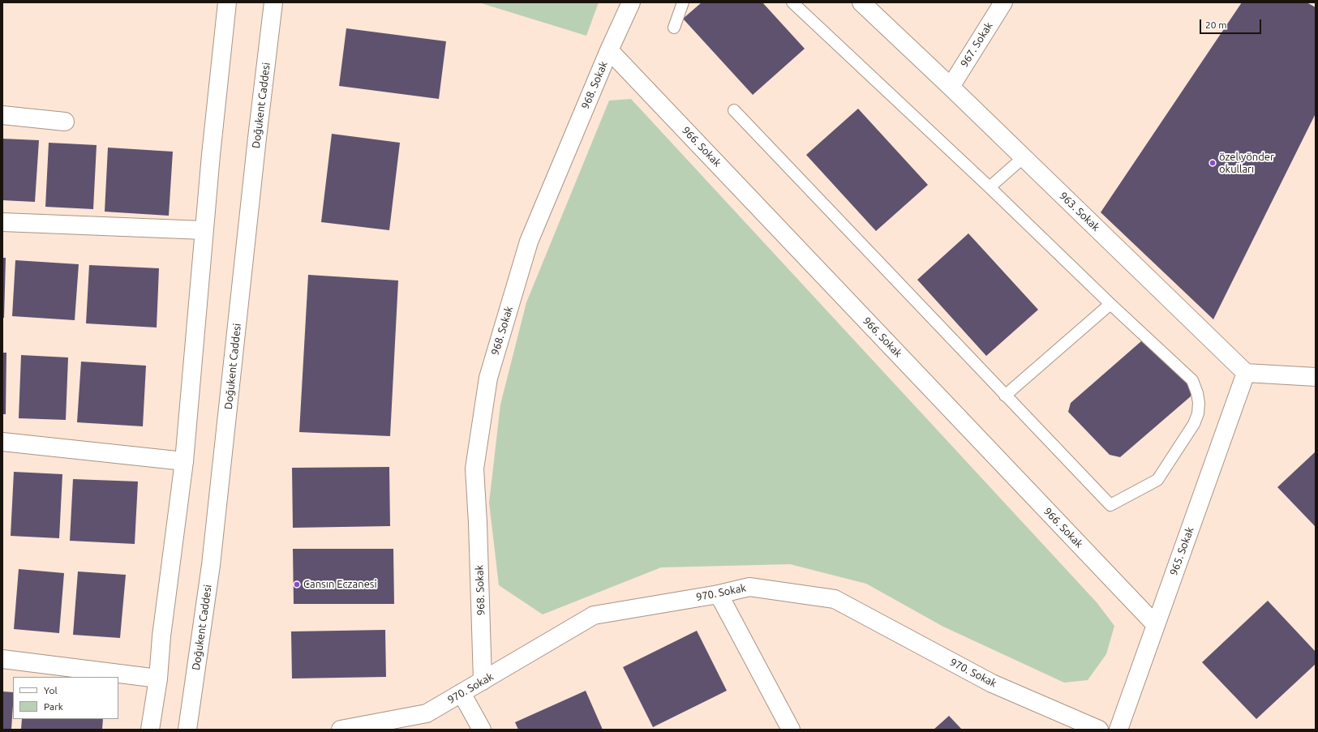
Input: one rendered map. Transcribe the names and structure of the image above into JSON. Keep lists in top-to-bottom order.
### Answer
{
  "streets": {
    "street": [
      "967. Sokak",
      "968. Sokak",
      "Doğukent Caddesi",
      "966. Sokak",
      "963. Sokak",
      "965. Sokak",
      "970. Sokak"
    ]
  },
  "crossings": [
    ["967. Sokak", "963. Sokak"],
    ["968. Sokak", "966. Sokak"],
    ["968. Sokak", "970. Sokak"],
    ["966. Sokak", "965. Sokak"],
    ["963. Sokak", "965. Sokak"]
  ],
  "places": ["özel yönder okulları", "Cansın Eczanesi"],
  "legend": ["Yol", "Park"],
  "scale_bar": "20 m"
}
